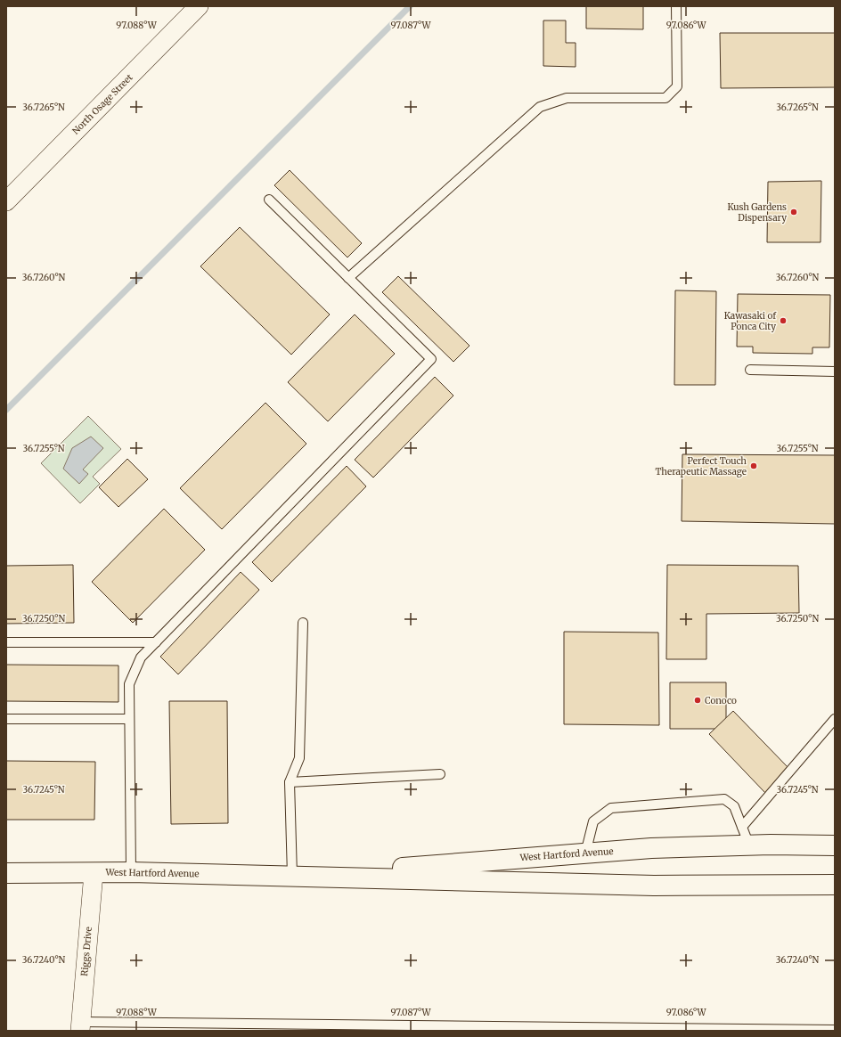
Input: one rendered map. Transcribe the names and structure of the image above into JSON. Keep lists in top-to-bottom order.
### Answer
{
  "streets": {
    "main road": ["West Hartford Avenue"],
    "street": ["North Osage Street", "Riggs Drive"]
  },
  "crossings": [
    ["West Hartford Avenue", "Riggs Drive"]
  ],
  "places": [
    "Kush Gardens Dispensary",
    "Kawasaki of Ponca City",
    "Perfect Touch Therapeutic Massage",
    "Conoco"
  ],
  "coordinates": [
    "97.088°W",
    "97.087°W",
    "97.086°W",
    "36.7265°N",
    "36.7260°N",
    "36.7255°N",
    "36.7250°N",
    "36.7245°N",
    "36.7240°N"
  ]
}
